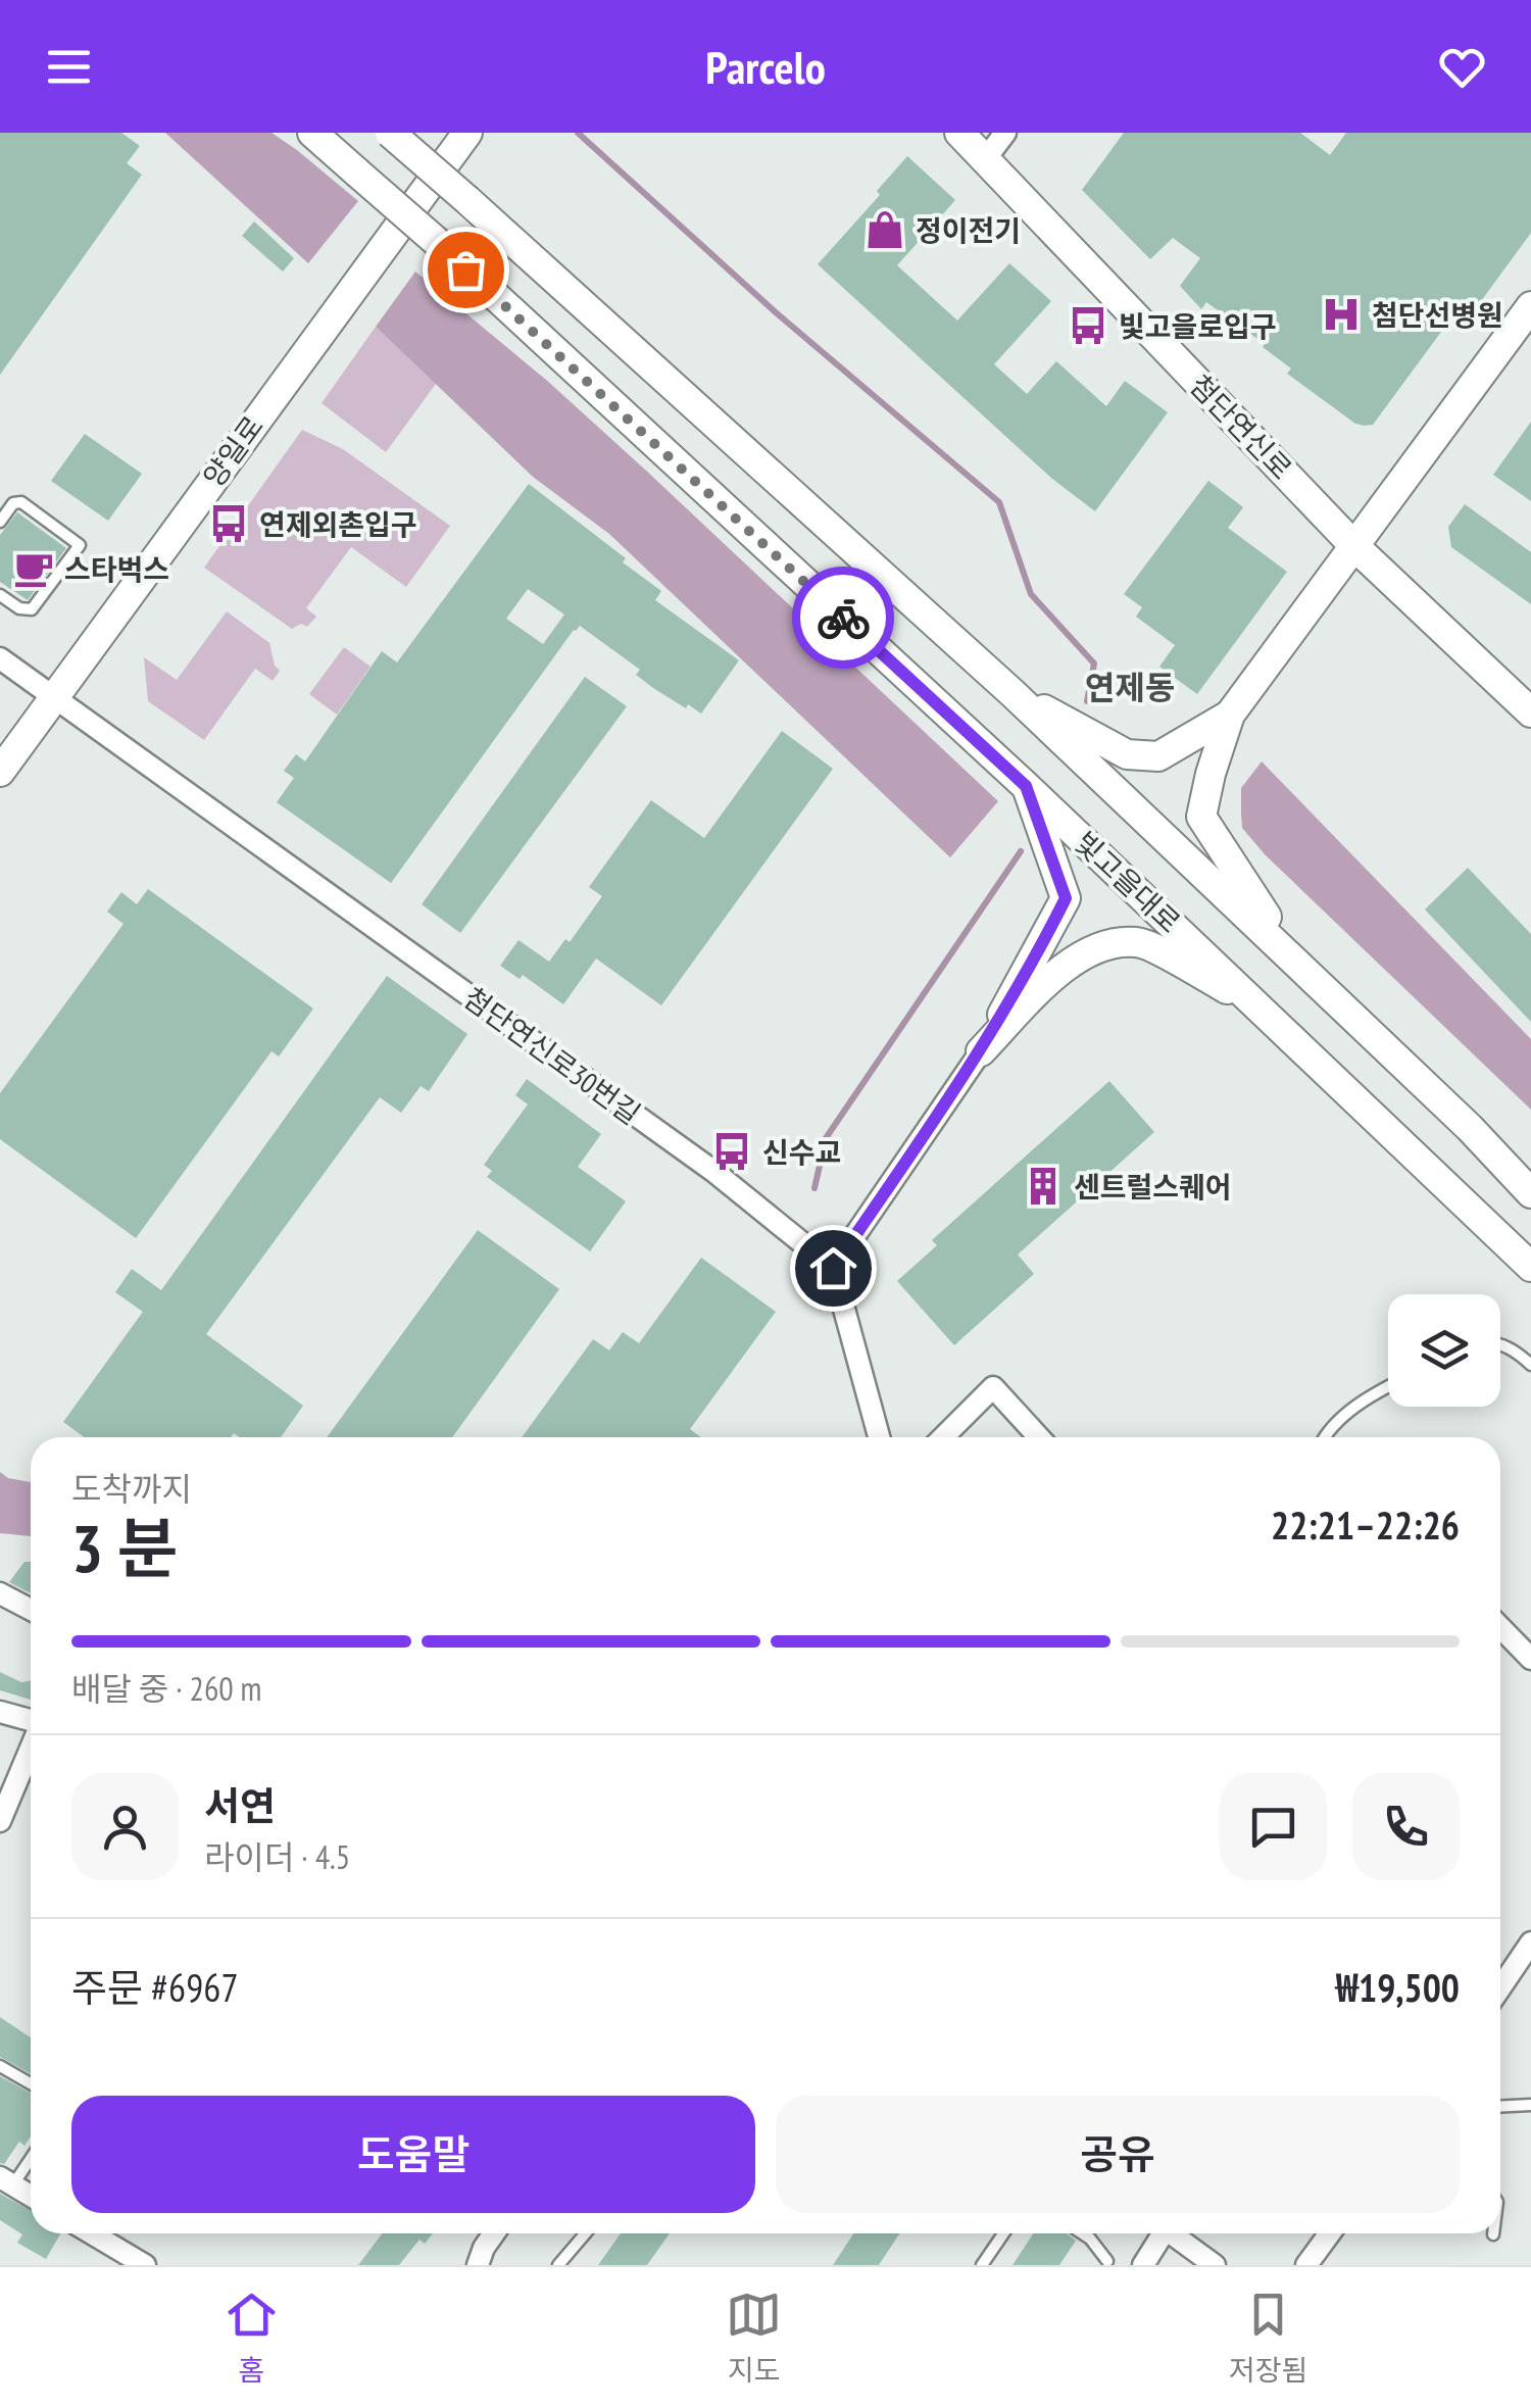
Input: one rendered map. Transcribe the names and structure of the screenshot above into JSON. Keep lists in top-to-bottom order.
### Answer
{
  "streets": {
    "main road": ["첨단연신로", "양일로", "빛고을대로"],
    "street": ["첨단연신로30번길"]
  },
  "crossings": [
    ["양일로", "첨단연신로30번길"]
  ],
  "districts": ["연제동"],
  "places": {
    "shop": ["정이전기"],
    "hospital": ["첨단선병원"],
    "bus stop": ["빛고을로입구", "연제외촌입구", "신수교"],
    "cafe": ["스타벅스"],
    "building": ["센트럴스퀘어"]
  },
  "page": {
    "header": "Parcelo",
    "heading": ["3 분", "도착까지", "22:21–22:26"],
    "panel": [
      "서연",
      "라이더 · 4.5",
      "주문 #6967",
      "₩19,500"
    ],
    "bar": "배달 중 · 260 m",
    "buttons": ["도움말", "공유"],
    "tabs": ["홈", "지도", "저장됨"]
  }
}
